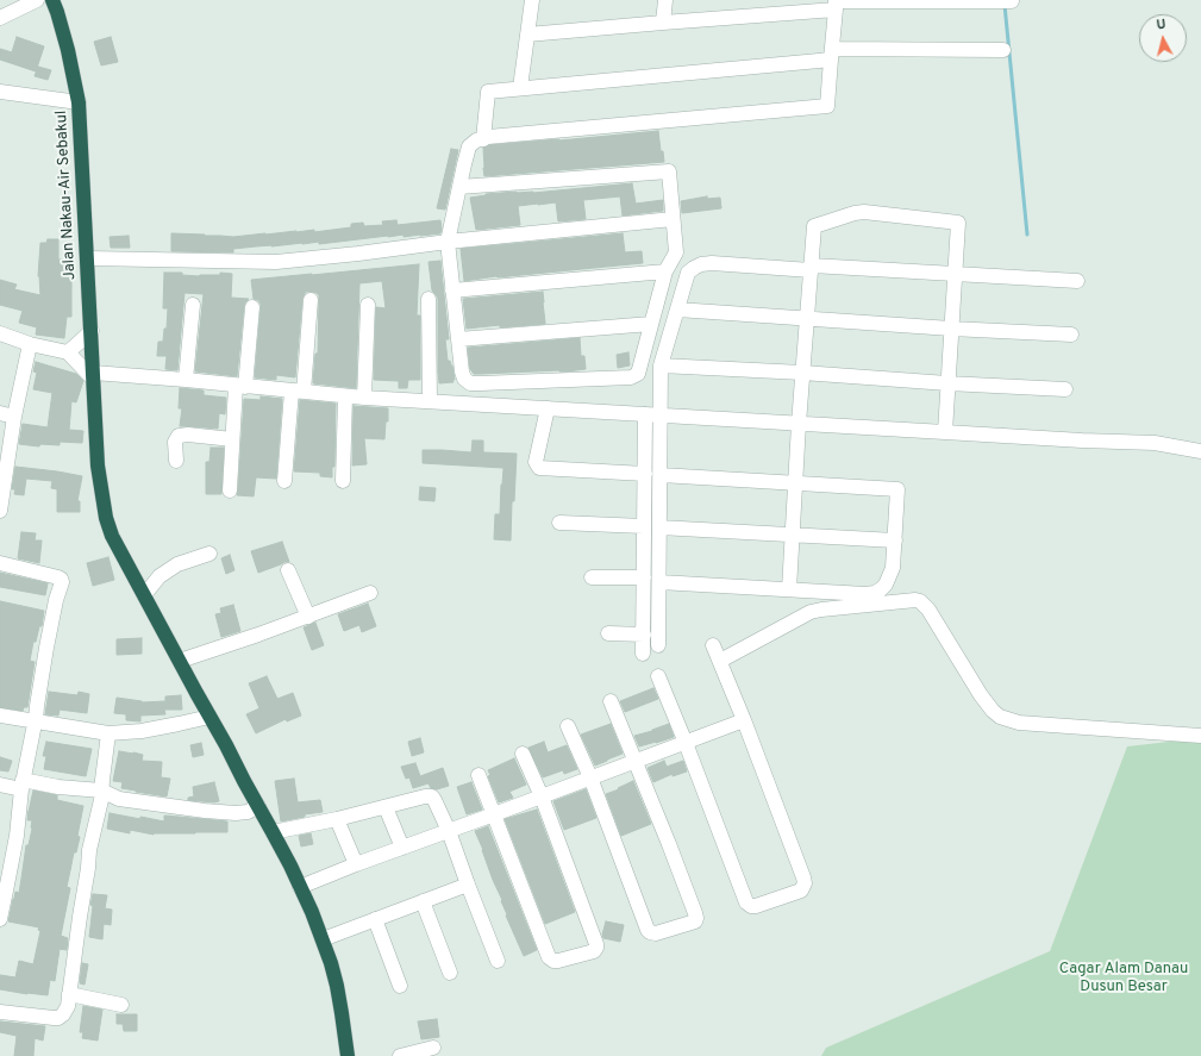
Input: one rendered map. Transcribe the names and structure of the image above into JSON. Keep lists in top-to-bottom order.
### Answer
{
  "streets": {
    "highway": ["Jalan Nakau-Air Sebakul"]
  },
  "parks": ["Cagar Alam Danau Dusun Besar"],
  "north": "top"
}
